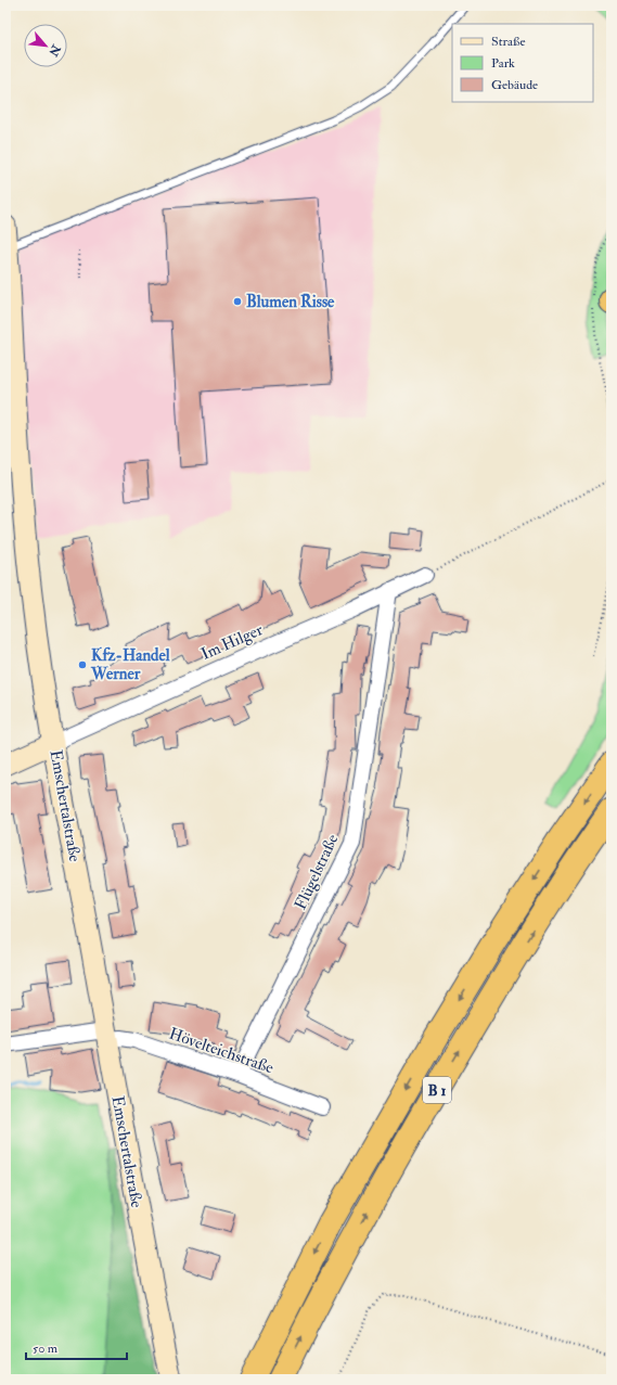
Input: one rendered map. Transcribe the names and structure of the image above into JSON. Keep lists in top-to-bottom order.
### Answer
{
  "streets": {
    "highway": ["B 1"],
    "main road": ["Emschertalstraße"],
    "street": ["Im Hilger", "Flügelstraße", "Hövelteichstraße"]
  },
  "crossings": [
    ["Im Hilger", "Emschertalstraße"],
    ["Im Hilger", "Flügelstraße"],
    ["Emschertalstraße", "Hövelteichstraße"],
    ["Flügelstraße", "Hövelteichstraße"]
  ],
  "places": ["Blumen Risse", "Kfz-Handel Werner"],
  "legend": ["Straße", "Park", "Gebäude"],
  "scale_bar": "50 m",
  "north": "bottom right"
}
